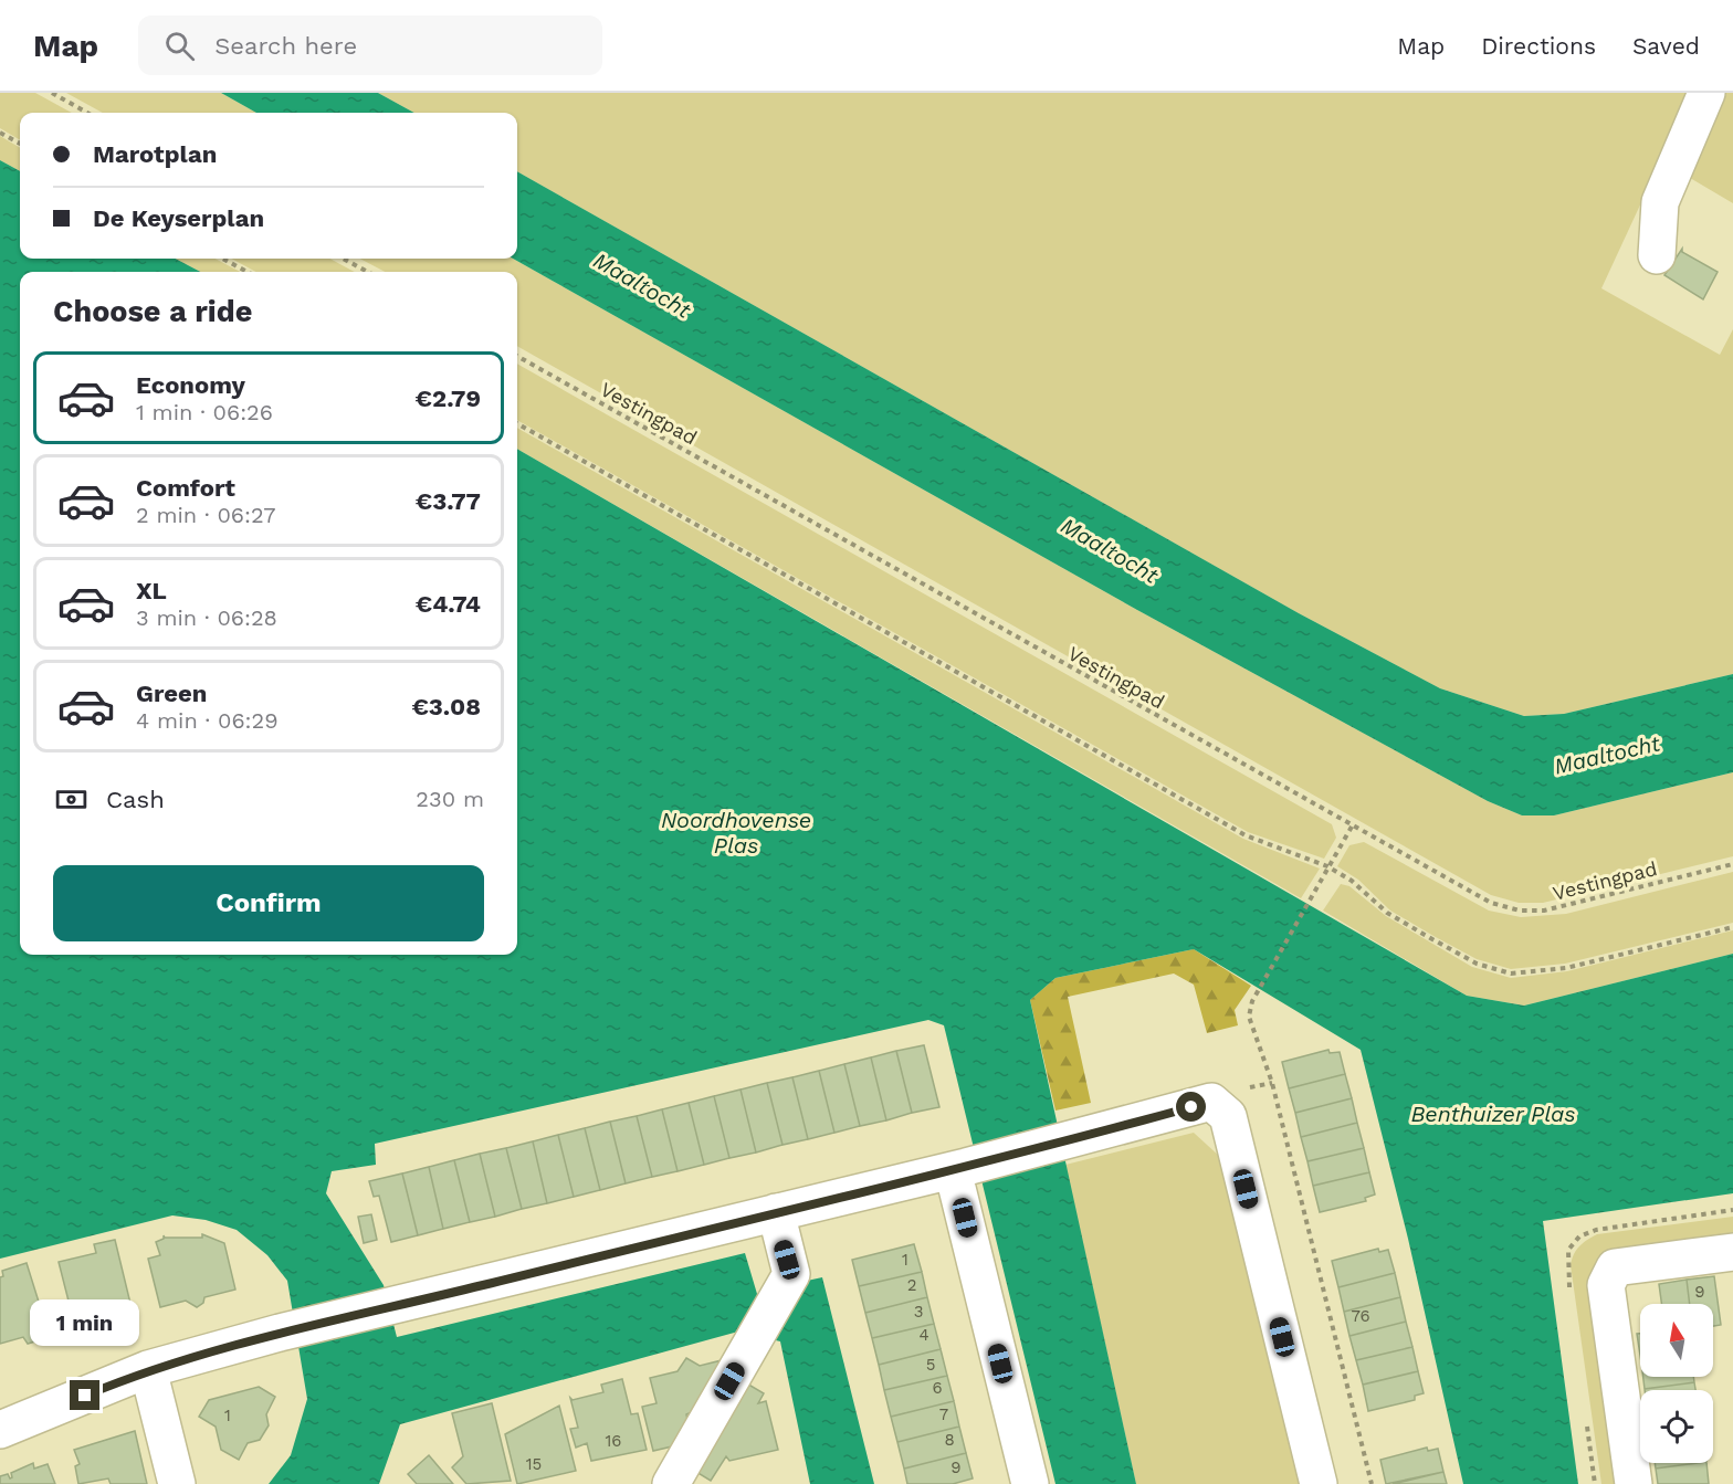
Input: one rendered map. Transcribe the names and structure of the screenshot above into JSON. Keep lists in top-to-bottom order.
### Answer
{
  "streets": {
    "path": ["Vestingpad"]
  },
  "water": ["Maaltocht", "Noordhovense Plas", "Benthuizer Plas"],
  "house_numbers": [
    "1",
    "2",
    "9",
    "3",
    "76",
    "4",
    "5",
    "6",
    "7",
    "1",
    "8",
    "16",
    "15",
    "9"
  ],
  "north": "top",
  "page": {
    "header": "Map",
    "search": "Search here",
    "nav": ["Map", "Directions", "Saved"],
    "banner": ["Marotplan", "De Keyserplan"],
    "heading": "Choose a ride",
    "list": [
      {
        "name": "Economy",
        "note": "1 min · 06:26",
        "value": "€2.79"
      },
      {
        "name": "Comfort",
        "note": "2 min · 06:27",
        "value": "€3.77"
      },
      {
        "name": "XL",
        "note": "3 min · 06:28",
        "value": "€4.74"
      },
      {
        "name": "Green",
        "note": "4 min · 06:29",
        "value": "€3.08"
      }
    ],
    "pay": ["Cash", "230 m"],
    "buttons": "Confirm",
    "bubble": "1 min"
  }
}
